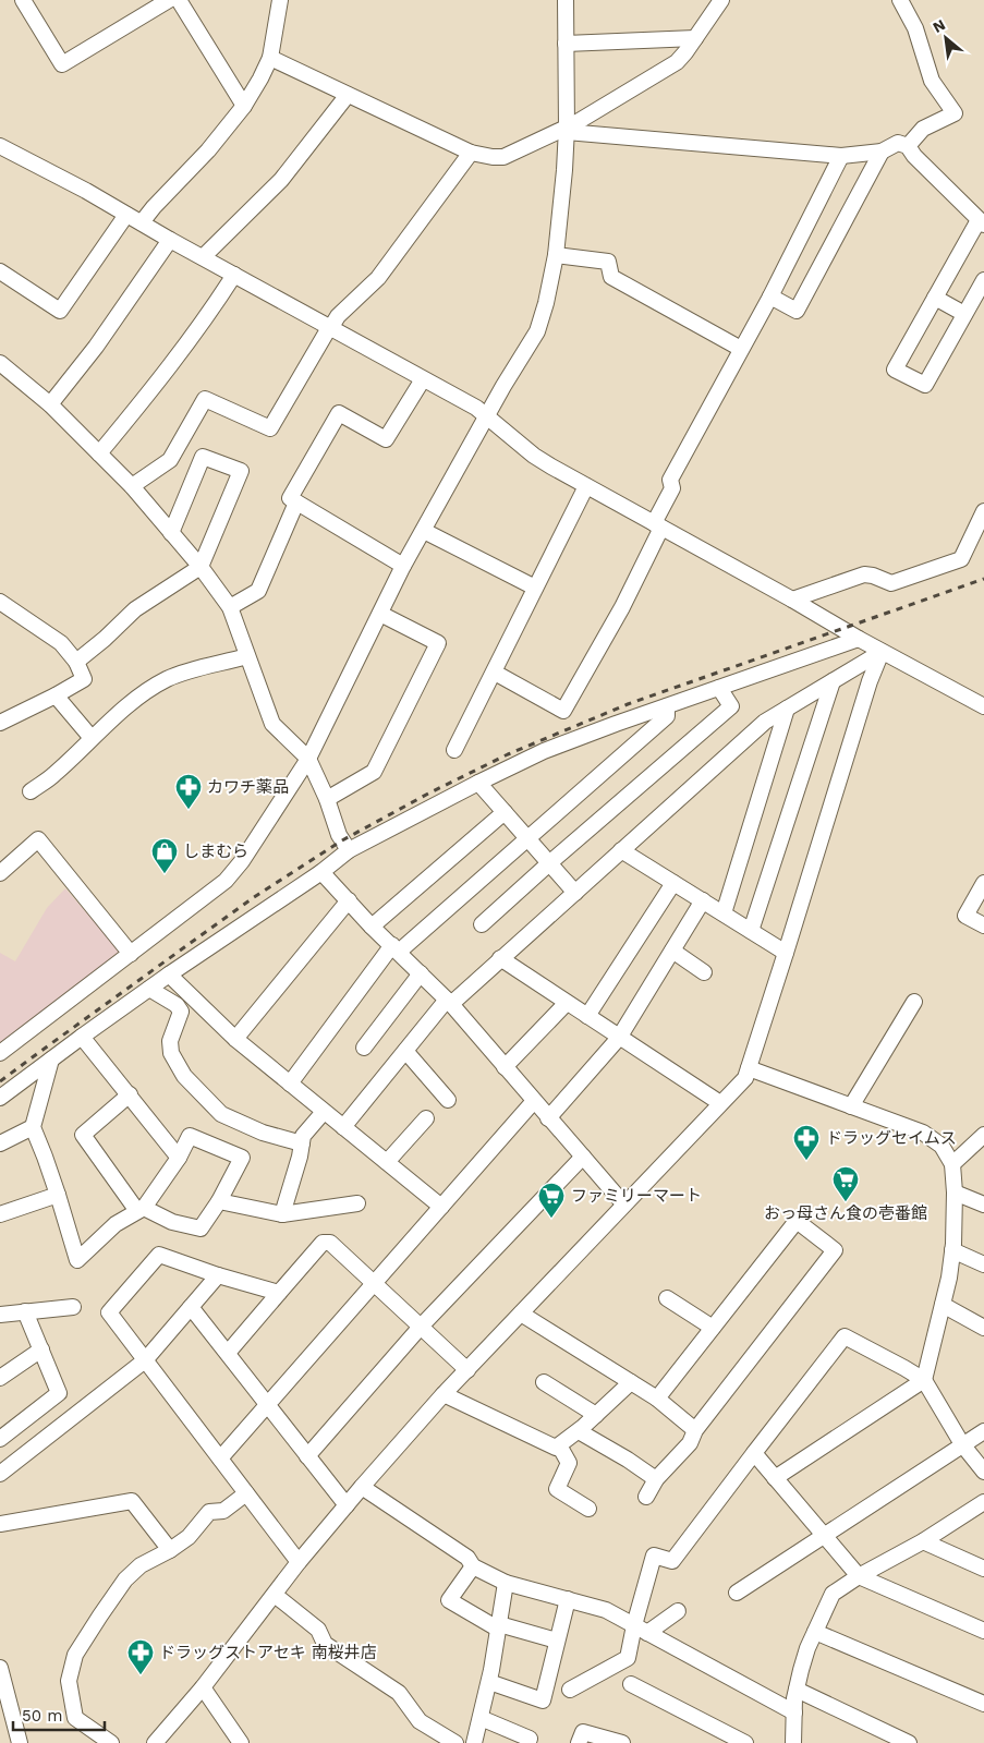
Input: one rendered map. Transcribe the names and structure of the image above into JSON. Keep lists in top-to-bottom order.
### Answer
{
  "places": {
    "pharmacy": ["カワチ薬品", "ドラッグセイムス", "ドラッグストアセキ 南桜井店"],
    "shop": ["しまむら"],
    "supermarket": ["おっ母さん食の壱番館", "ファミリーマート"]
  },
  "scale_bar": "50 m",
  "north": "top left"
}
